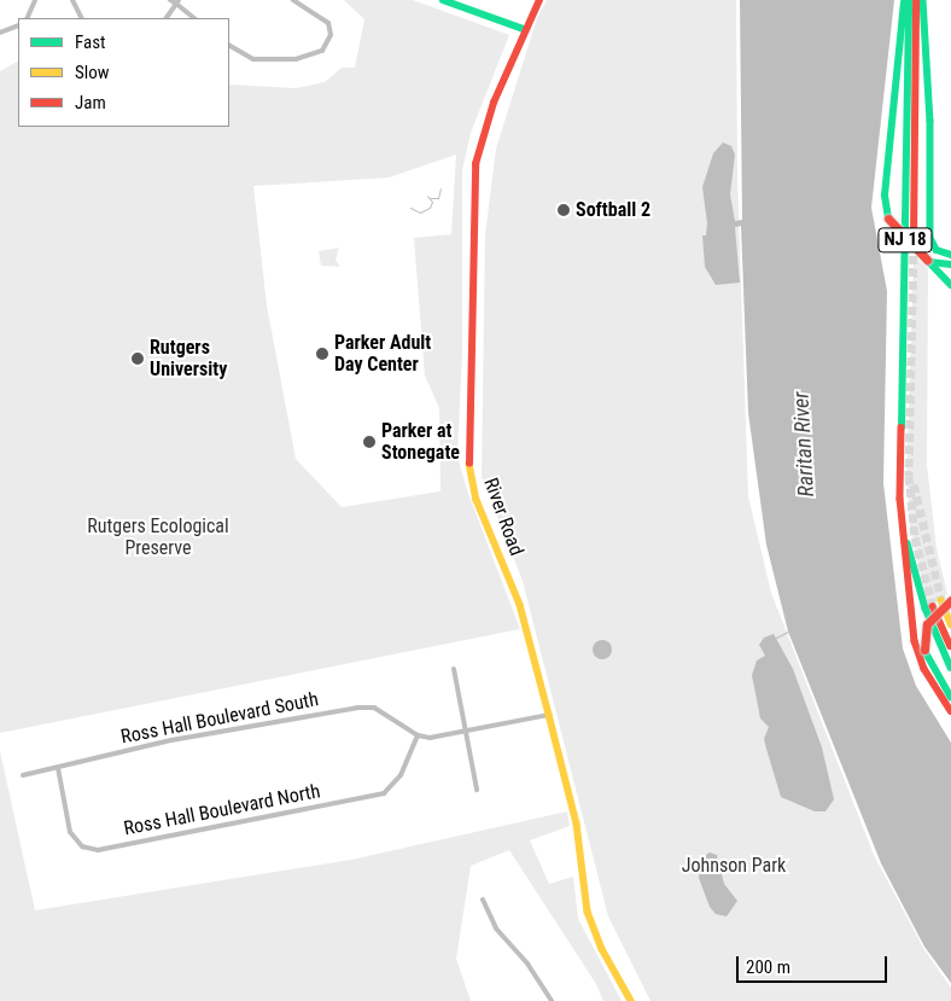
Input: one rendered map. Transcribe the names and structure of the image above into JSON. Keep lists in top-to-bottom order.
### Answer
{
  "streets": {
    "main road": ["NJ 18", "River Road"],
    "street": ["Ross Hall Boulevard South", "Ross Hall Boulevard North"]
  },
  "crossings": [
    ["Ross Hall Boulevard South", "Ross Hall Boulevard North"]
  ],
  "water": ["Raritan River"],
  "parks": ["Rutgers Ecological Preserve", "Johnson Park"],
  "places": [
    "Softball 2",
    "Parker Adult Day Center",
    "Rutgers University",
    "Parker at Stonegate"
  ],
  "legend": ["Fast", "Slow", "Jam"],
  "scale_bar": "200 m"
}
